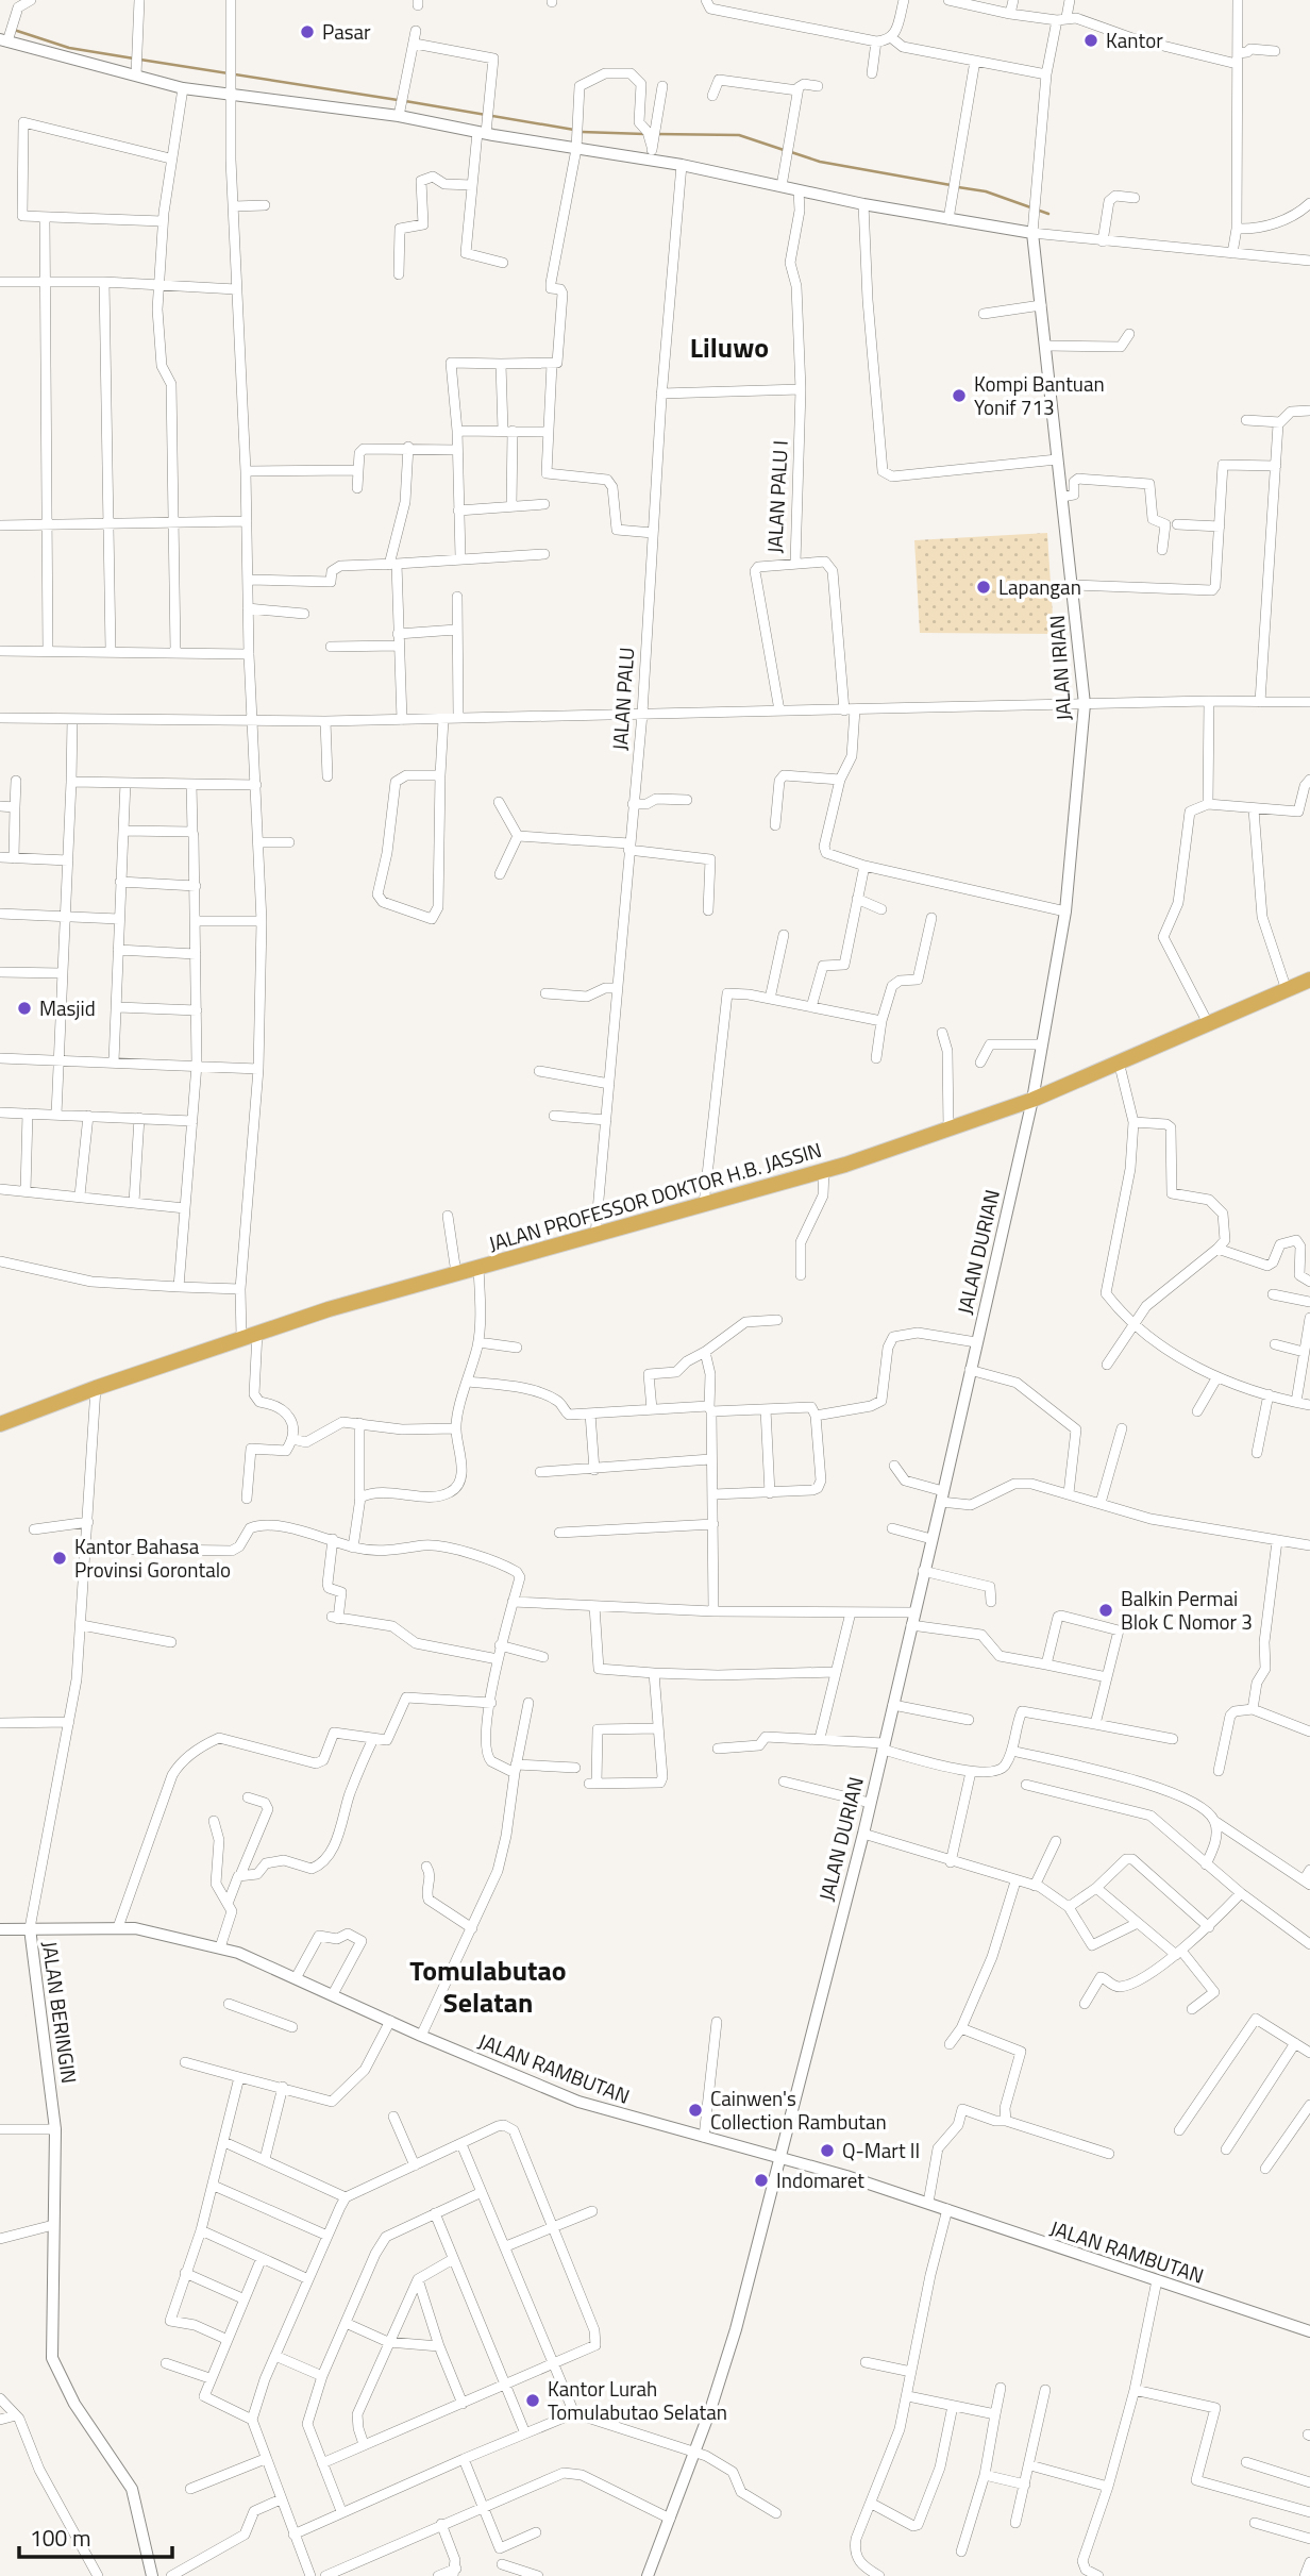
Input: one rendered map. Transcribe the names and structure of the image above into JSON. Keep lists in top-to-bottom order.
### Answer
{
  "streets": {
    "highway": ["JALAN PROFESSOR DOKTOR H.B. JASSIN"],
    "street": [
      "JALAN PALU I",
      "JALAN IRIAN",
      "JALAN PALU",
      "JALAN DURIAN",
      "JALAN BERINGIN",
      "JALAN RAMBUTAN"
    ]
  },
  "crossings": [
    ["JALAN IRIAN", "JALAN PROFESSOR DOKTOR H.B. JASSIN"],
    ["JALAN IRIAN", "JALAN DURIAN"],
    ["JALAN PALU", "JALAN PROFESSOR DOKTOR H.B. JASSIN"],
    ["JALAN PROFESSOR DOKTOR H.B. JASSIN", "JALAN DURIAN"],
    ["JALAN PROFESSOR DOKTOR H.B. JASSIN", "JALAN BERINGIN"],
    ["JALAN DURIAN", "JALAN RAMBUTAN"],
    ["JALAN BERINGIN", "JALAN RAMBUTAN"]
  ],
  "districts": ["Liluwo", "Tomulabutao Selatan"],
  "places": [
    "Pasar",
    "Kantor",
    "Kompi Bantuan Yonif 713",
    "Lapangan",
    "Masjid",
    "Kantor Bahasa Provinsi Gorontalo",
    "Balkin Permai Blok C Nomor 3",
    "Cainwen's Collection Rambutan",
    "Q-Mart II",
    "Indomaret",
    "Kantor Lurah Tomulabutao Selatan"
  ],
  "scale_bar": "100 m"
}
